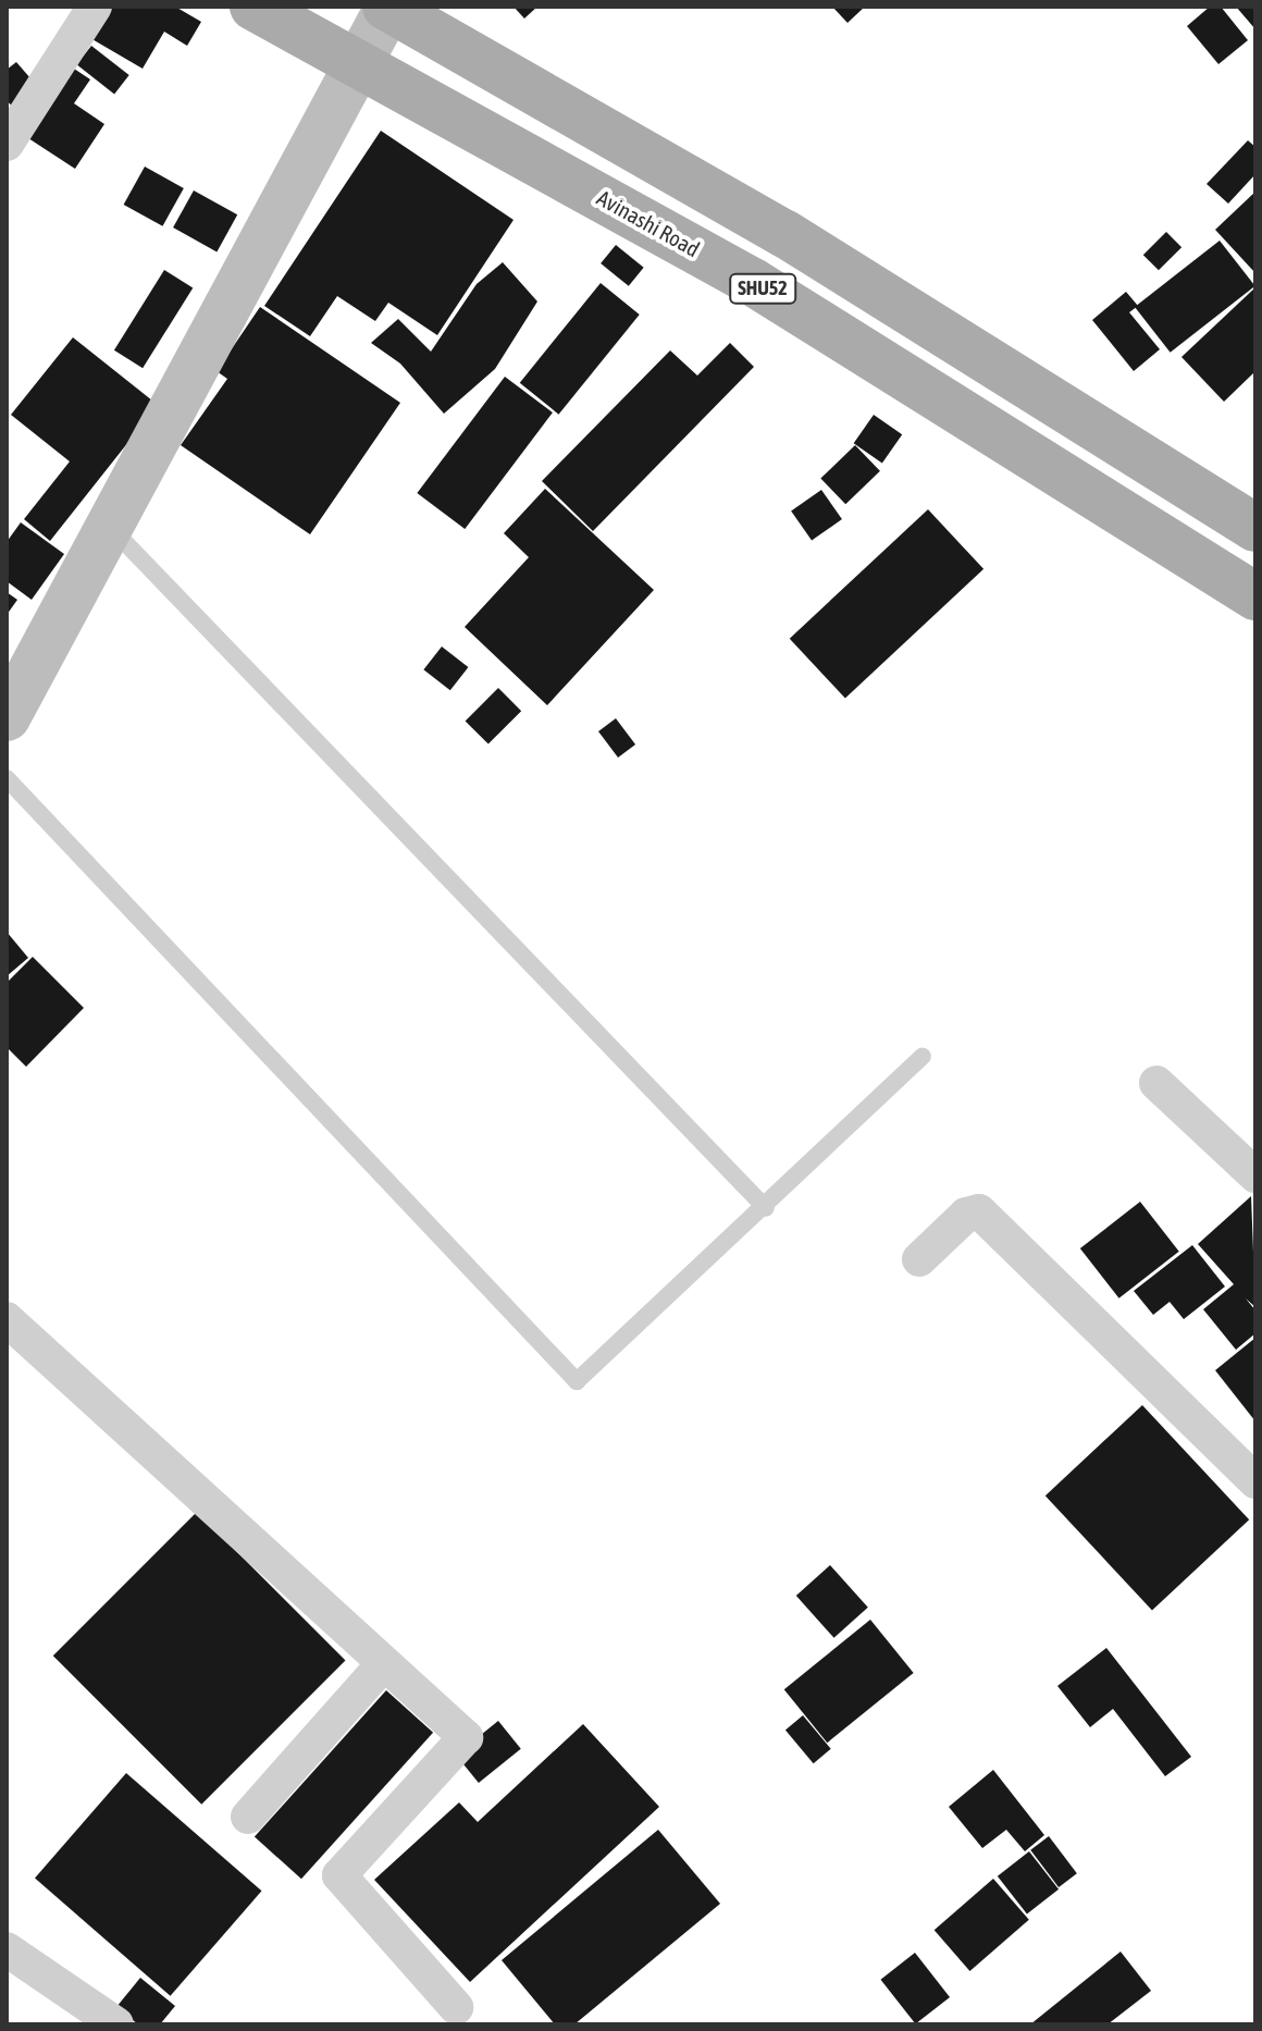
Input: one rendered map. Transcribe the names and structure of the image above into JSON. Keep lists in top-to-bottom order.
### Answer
{
  "streets": {
    "main road": ["Avinashi Road", "SHU52"]
  }
}
